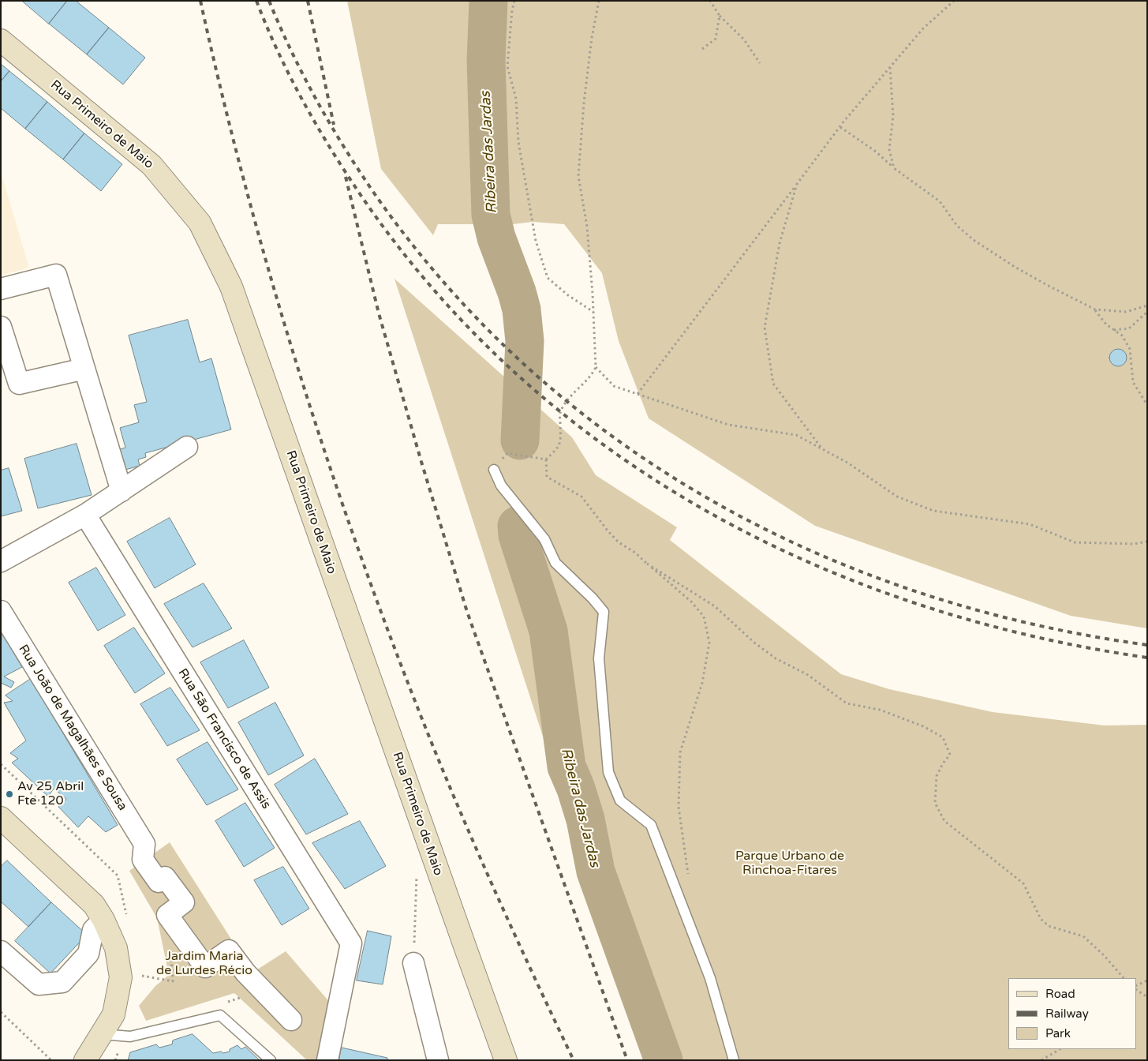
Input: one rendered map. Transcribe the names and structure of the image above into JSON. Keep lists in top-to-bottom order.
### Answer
{
  "streets": {
    "street": ["Rua Primeiro de Maio", "Rua João de Magalhães e Sousa", "Rua São Francisco de Assis"]
  },
  "water": ["Ribeira das Jardas"],
  "parks": ["Parque Urbano de Rinchoa-Fitares", "Jardim Maria de Lurdes Récio"],
  "places": ["Av 25 Abril Fte 120"],
  "legend": ["Road", "Railway", "Park"]
}
